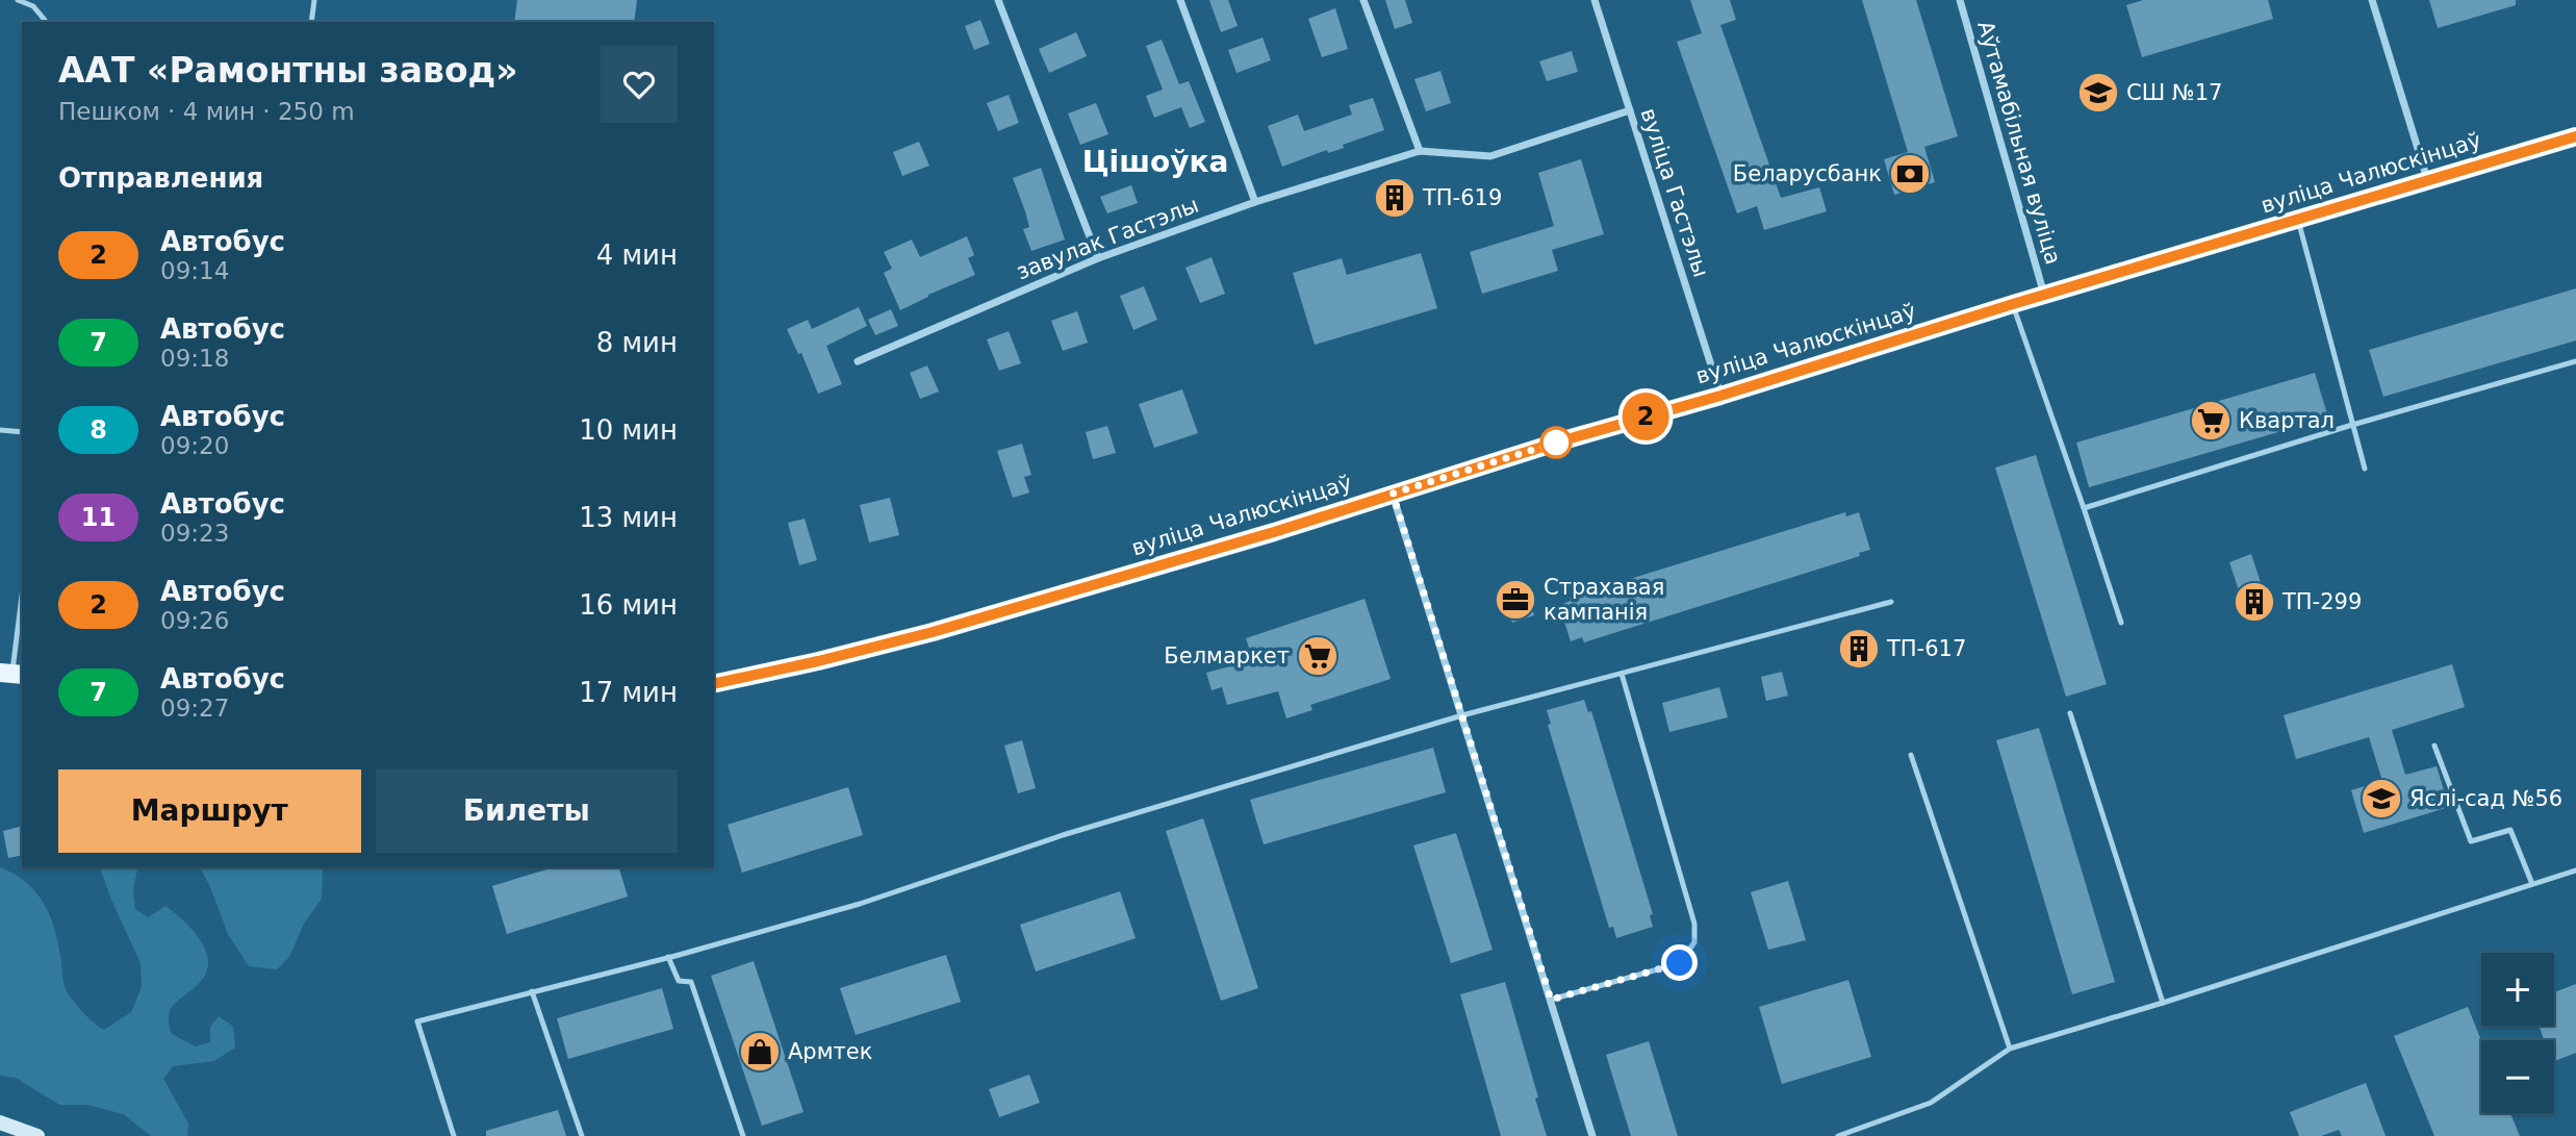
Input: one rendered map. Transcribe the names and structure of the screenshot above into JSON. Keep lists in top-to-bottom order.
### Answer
{
  "streets": {
    "main road": ["вуліца Чалюскінцаў"],
    "street": ["Аўтамабільная вуліца", "вуліца Гастэлы", "завулак Гастэлы"]
  },
  "crossings": [
    ["Аўтамабільная вуліца", "вуліца Чалюскінцаў"],
    ["вуліца Чалюскінцаў", "вуліца Гастэлы"],
    ["вуліца Гастэлы", "завулак Гастэлы"]
  ],
  "districts": ["Цішоўка"],
  "places": {
    "school or university": ["СШ №17", "Яслі-сад №56"],
    "bank": ["Беларусбанк"],
    "building": ["ТП-619", "ТП-299", "ТП-617"],
    "supermarket": ["Квартал", "Белмаркет"],
    "office": ["Страхавая кампанія"],
    "shop": ["Армтек"]
  },
  "lines": ["bus line 2"],
  "page": {
    "on_map": "2",
    "heading": [
      ["ААТ «Рамонтны завод»", "Пешком · 4 мин · 250 m"],
      "Отправления"
    ],
    "list": [
      {
        "mark": "2",
        "name": "Автобус",
        "note": "09:14",
        "value": "4 мин"
      },
      {
        "mark": "7",
        "name": "Автобус",
        "note": "09:18",
        "value": "8 мин"
      },
      {
        "mark": "8",
        "name": "Автобус",
        "note": "09:20",
        "value": "10 мин"
      },
      {
        "mark": "11",
        "name": "Автобус",
        "note": "09:23",
        "value": "13 мин"
      },
      {
        "mark": "2",
        "name": "Автобус",
        "note": "09:26",
        "value": "16 мин"
      },
      {
        "mark": "7",
        "name": "Автобус",
        "note": "09:27",
        "value": "17 мин"
      }
    ],
    "buttons": ["Маршрут", "Билеты"],
    "map_buttons": ["+", "−"]
  }
}
